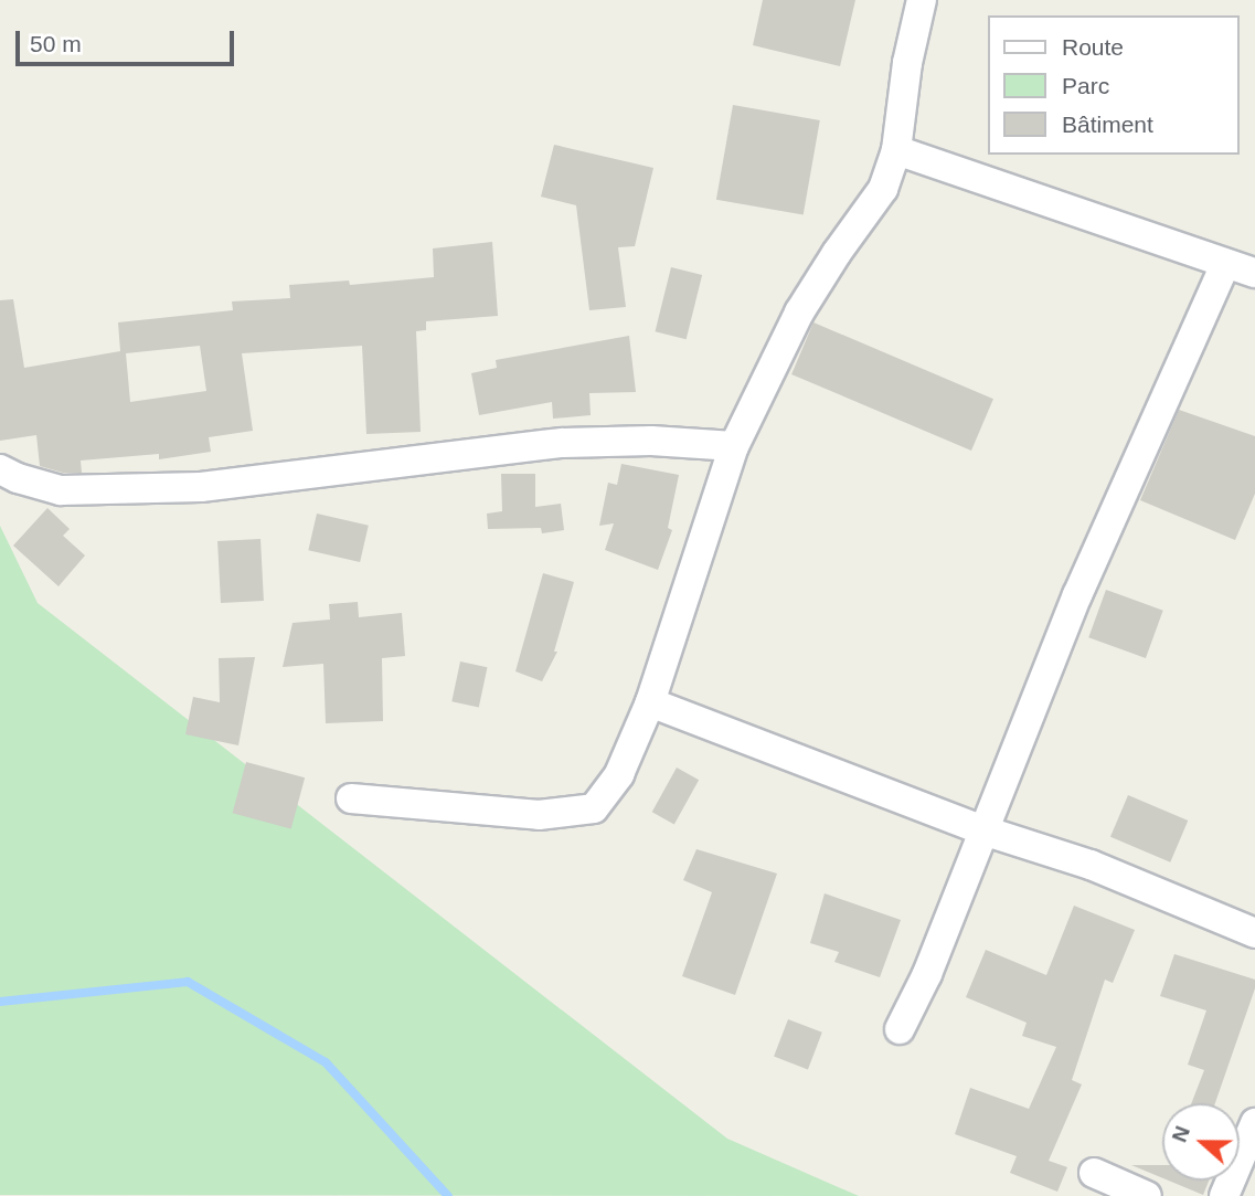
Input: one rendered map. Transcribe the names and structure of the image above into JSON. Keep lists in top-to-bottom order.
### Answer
{
  "legend": ["Route", "Parc", "Bâtiment"],
  "scale_bar": "50 m",
  "north": "left"
}
